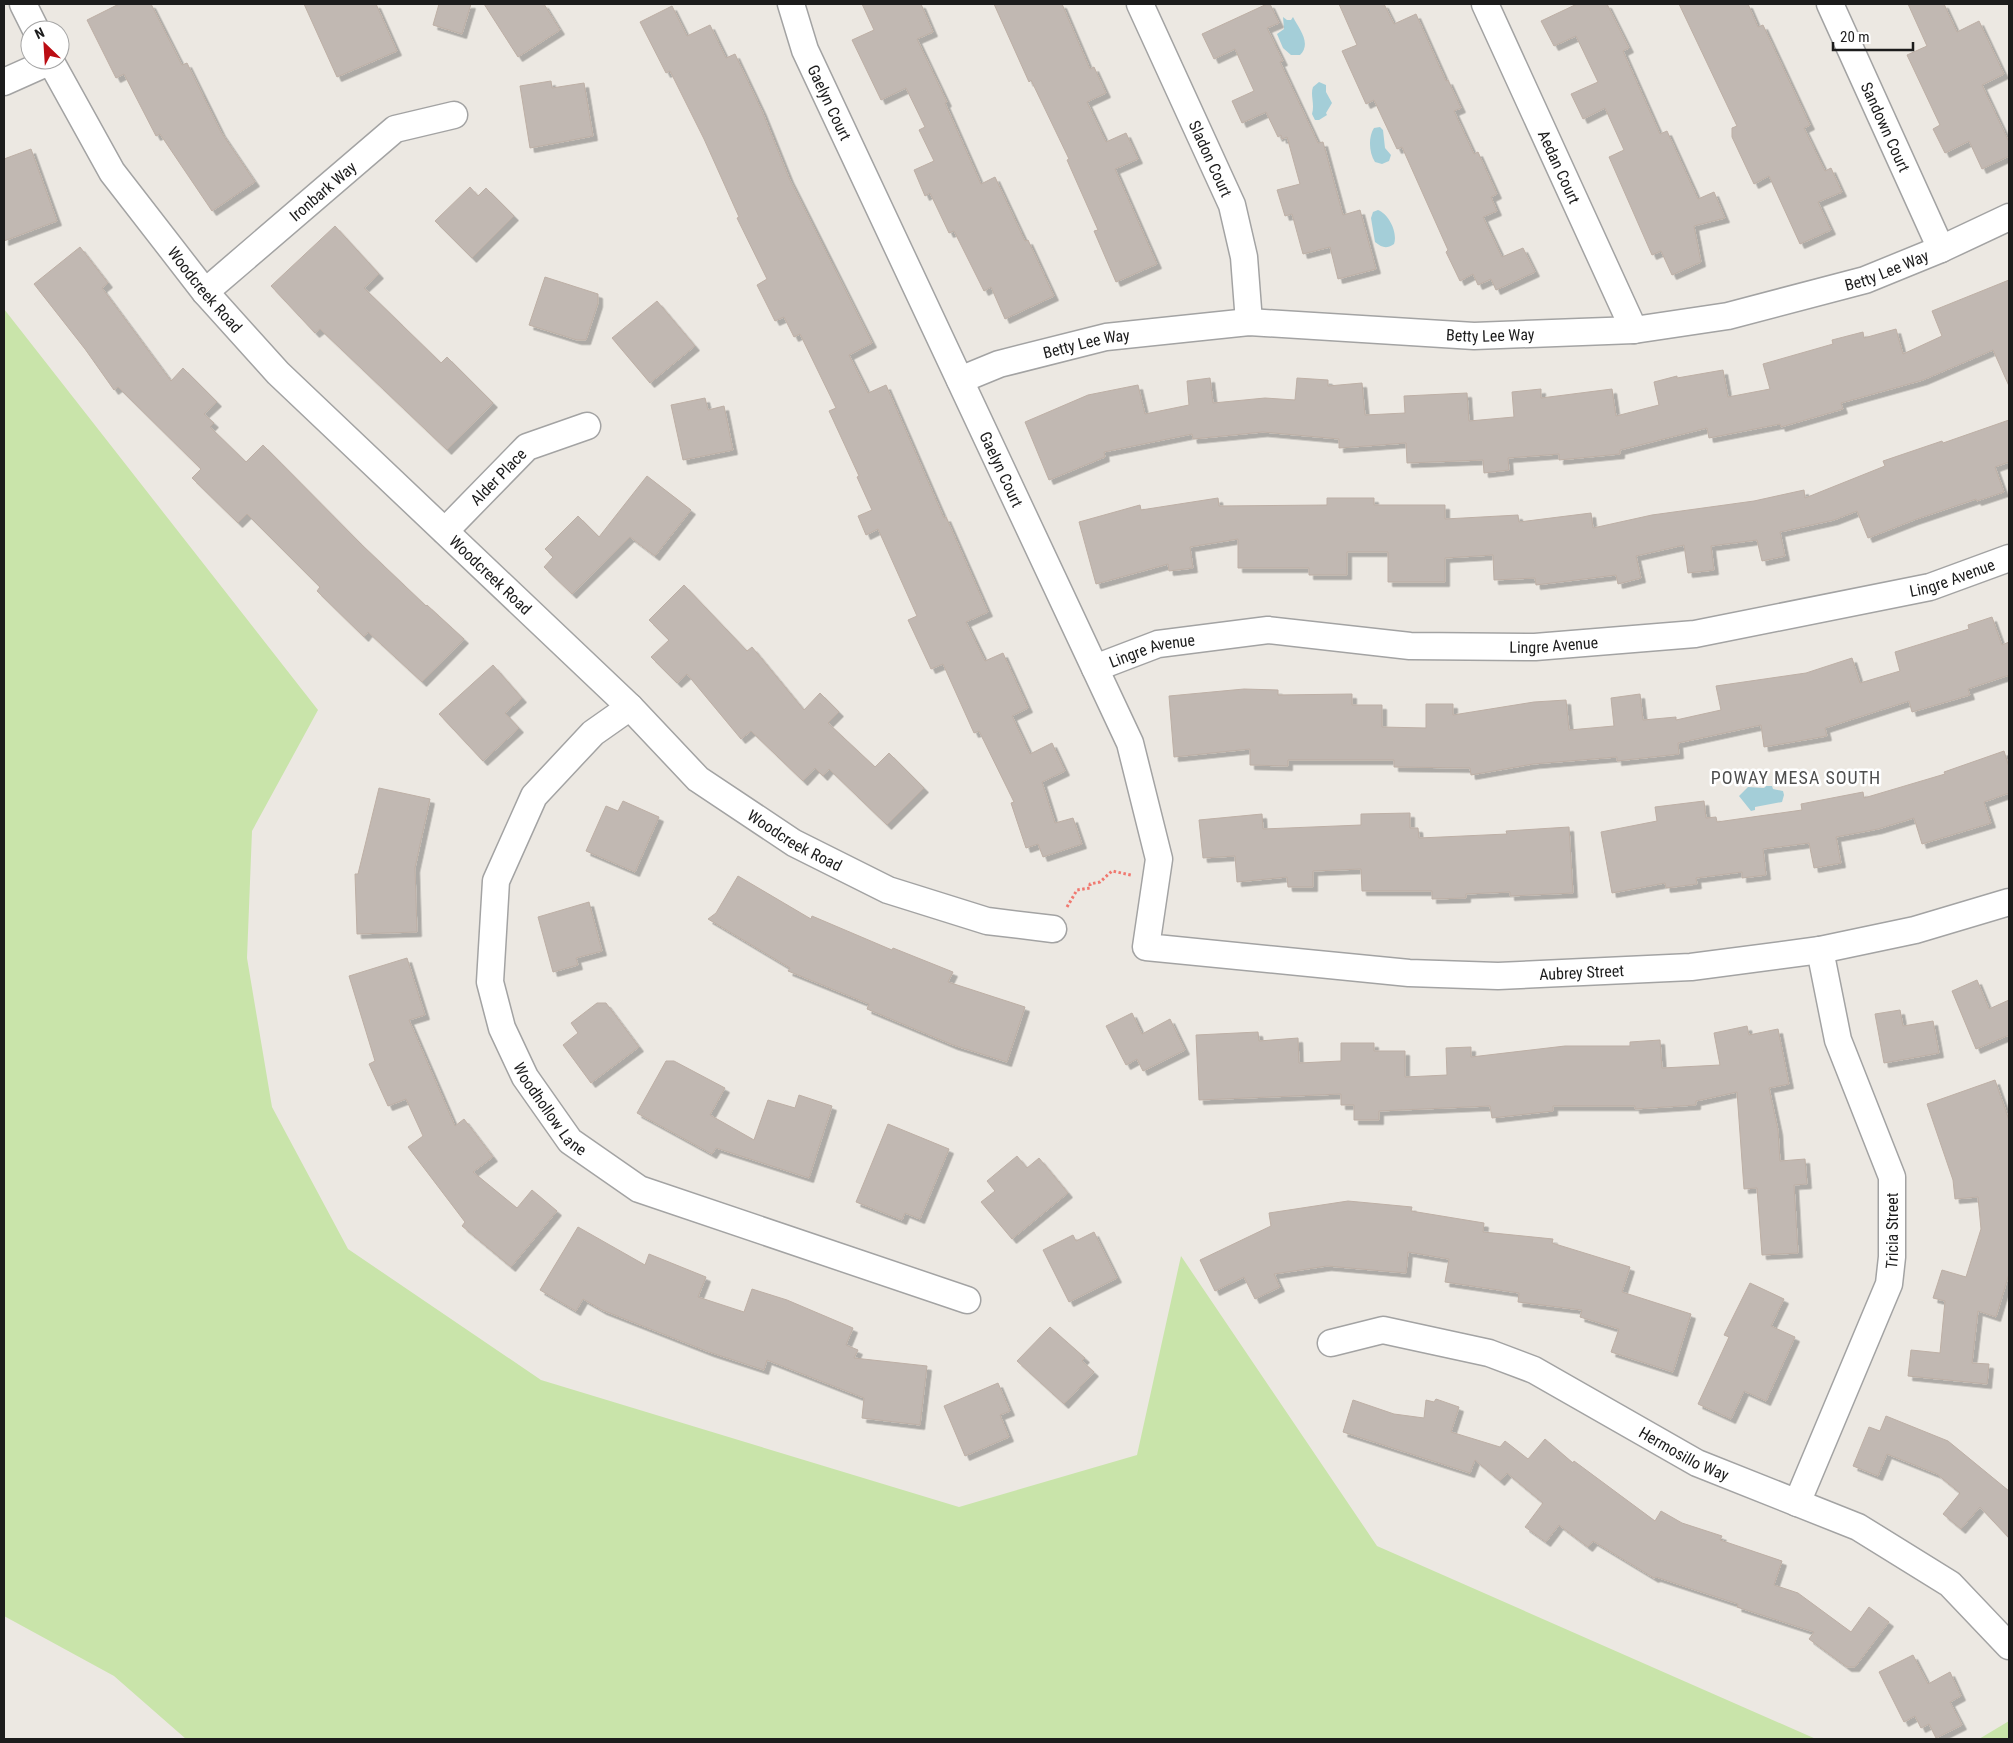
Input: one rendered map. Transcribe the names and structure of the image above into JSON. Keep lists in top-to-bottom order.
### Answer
{
  "streets": {
    "street": [
      "Gaelyn Court",
      "Sandown Court",
      "Sladon Court",
      "Aedan Court",
      "Ironbark Way",
      "Betty Lee Way",
      "Woodcreek Road",
      "Alder Place",
      "Lingre Avenue",
      "Aubrey Street",
      "Woodhollow Lane",
      "Tricia Street",
      "Hermosillo Way"
    ]
  },
  "crossings": [
    ["Gaelyn Court", "Betty Lee Way"],
    ["Gaelyn Court", "Lingre Avenue"],
    ["Gaelyn Court", "Aubrey Street"],
    ["Sandown Court", "Betty Lee Way"],
    ["Sladon Court", "Betty Lee Way"],
    ["Aedan Court", "Betty Lee Way"],
    ["Ironbark Way", "Woodcreek Road"],
    ["Woodcreek Road", "Alder Place"],
    ["Woodcreek Road", "Woodhollow Lane"],
    ["Aubrey Street", "Tricia Street"],
    ["Tricia Street", "Hermosillo Way"]
  ],
  "districts": ["POWAY MESA SOUTH"],
  "scale_bar": "20 m",
  "north": "top left"
}
